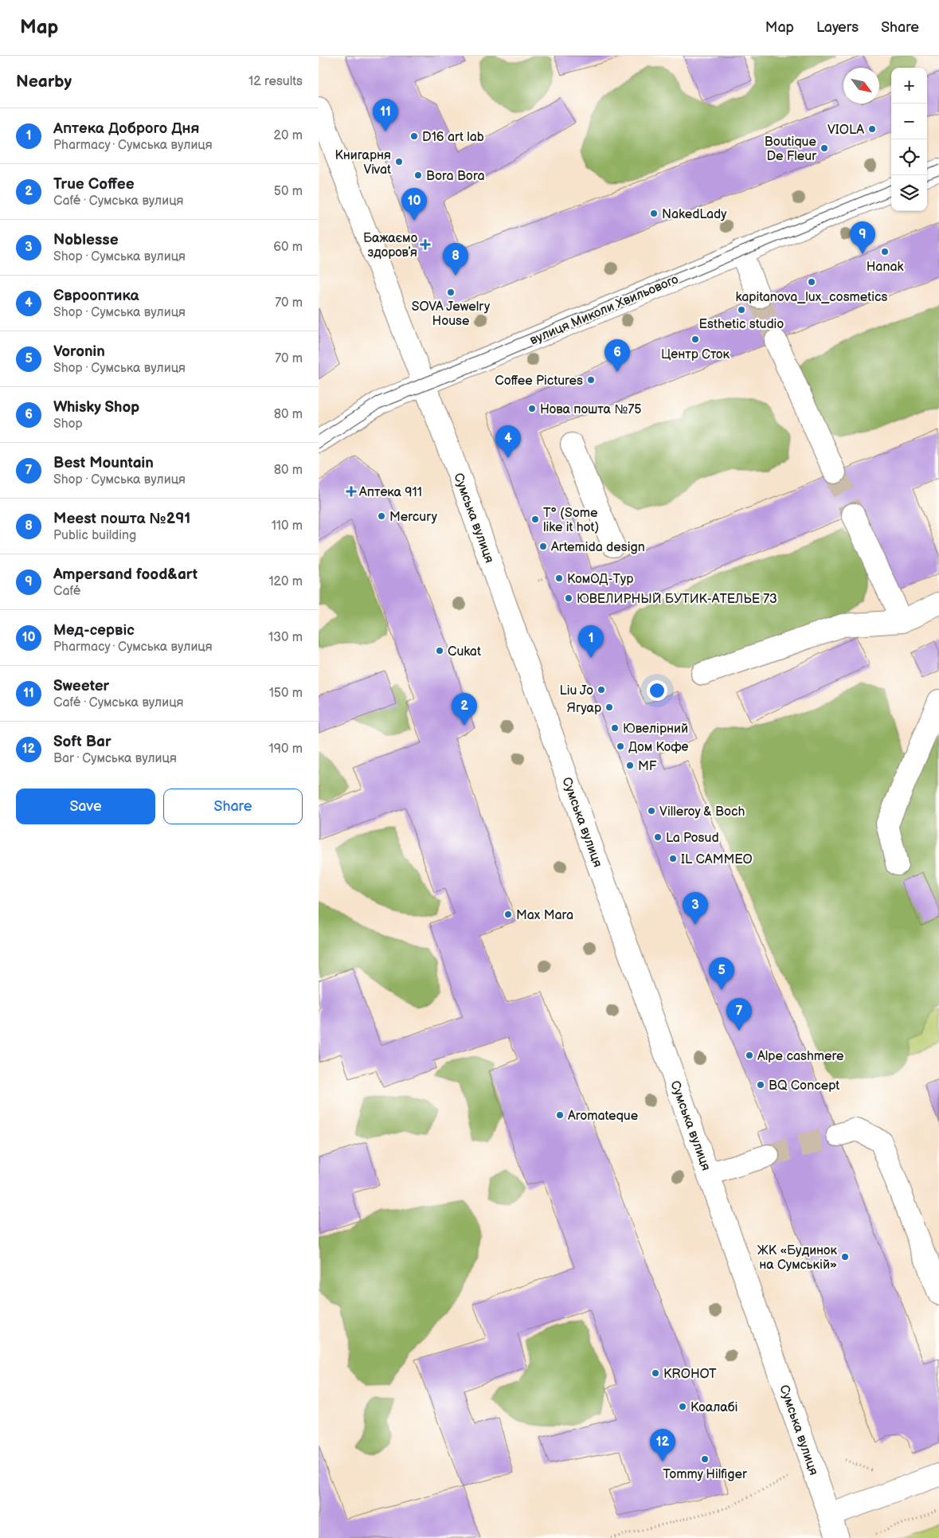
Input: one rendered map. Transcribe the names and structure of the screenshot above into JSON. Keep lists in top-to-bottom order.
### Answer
{
  "streets": {
    "main road": ["вулиця Миколи Хвильового", "Сумська вулиця"]
  },
  "crossings": [
    ["вулиця Миколи Хвильового", "Сумська вулиця"]
  ],
  "places": {
    "other": [
      "VIOLA",
      "D16 art lab",
      "Boutique De Fleur",
      "Книгарня Vivat",
      "Bora Bora",
      "NakedLady",
      "Hanak",
      "kapitanova_lux_cosmetics",
      "SOVA Jewelry House",
      "Esthetic studio",
      "Центр Сток",
      "Coffee Pictures",
      "Нова пошта №75",
      "Mercury",
      "T° (Some like it hot)",
      "Аrtemida design",
      "КомОД-Тур",
      "ЮВЕЛИРНЫЙ БУТИК-АТЕЛЬЕ 73",
      "Cukat",
      "Liu Jo",
      "Ягуар",
      "Ювелірний",
      "Дом Кофе",
      "MF",
      "Villeroy & Boch",
      "La Posud",
      "IL CAMMEO",
      "Max Mara",
      "Alpe cashmere",
      "BQ Concept",
      "Aromateque",
      "ЖК «Будинок на Сумській»",
      "KROHOT",
      "Коалабі",
      "Tommy Hilfiger"
    ],
    "health": ["Бажаємо здоровʼя", "Аптека 911"]
  },
  "north": "bottom right",
  "page": {
    "header": "Map",
    "nav": ["Map", "Layers", "Share"],
    "heading": ["Nearby", "12 results"],
    "map_buttons": ["+", "−"],
    "pins": [
      "11",
      "10",
      "9",
      "8",
      "6",
      "4",
      "1",
      "2",
      "3",
      "5",
      "7",
      "12"
    ],
    "list": [
      {
        "mark": "1",
        "name": "Аптека Доброго Дня",
        "note": "Pharmacy · Сумська вулиця",
        "value": "20 m"
      },
      {
        "mark": "2",
        "name": "True Coffee",
        "note": "Café · Сумська вулиця",
        "value": "50 m"
      },
      {
        "mark": "3",
        "name": "Noblesse",
        "note": "Shop · Сумська вулиця",
        "value": "60 m"
      },
      {
        "mark": "4",
        "name": "Єврооптика",
        "note": "Shop · Сумська вулиця",
        "value": "70 m"
      },
      {
        "mark": "5",
        "name": "Voronin",
        "note": "Shop · Сумська вулиця",
        "value": "70 m"
      },
      {
        "mark": "6",
        "name": "Whisky Shop",
        "note": "Shop",
        "value": "80 m"
      },
      {
        "mark": "7",
        "name": "Best Mountain",
        "note": "Shop · Сумська вулиця",
        "value": "80 m"
      },
      {
        "mark": "8",
        "name": "Meest пошта №291",
        "note": "Public building",
        "value": "110 m"
      },
      {
        "mark": "9",
        "name": "Ampersand food&art",
        "note": "Café",
        "value": "120 m"
      },
      {
        "mark": "10",
        "name": "Мед-сервіс",
        "note": "Pharmacy · Сумська вулиця",
        "value": "130 m"
      },
      {
        "mark": "11",
        "name": "Sweeter",
        "note": "Café · Сумська вулиця",
        "value": "150 m"
      },
      {
        "mark": "12",
        "name": "Soft Bar",
        "note": "Bar · Сумська вулиця",
        "value": "190 m"
      }
    ],
    "buttons": ["Save", "Share"]
  }
}
